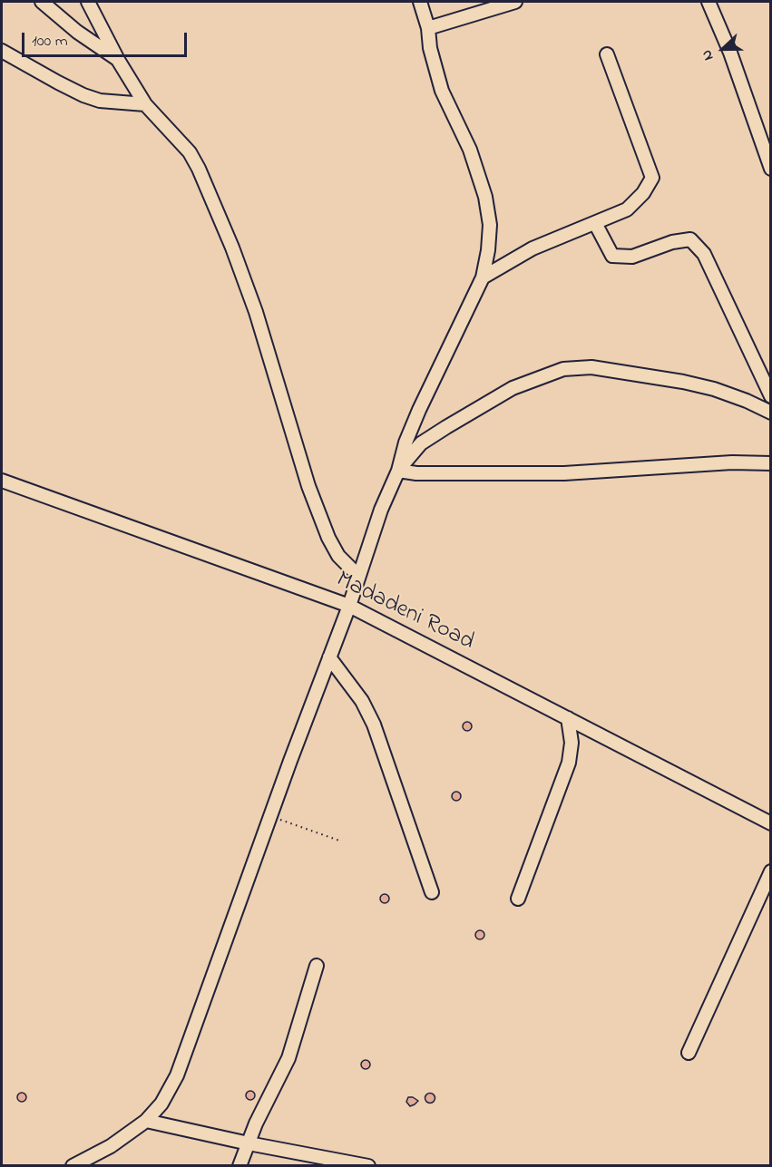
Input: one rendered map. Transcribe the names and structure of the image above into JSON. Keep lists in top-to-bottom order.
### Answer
{
  "streets": {
    "street": ["Madadeni Road"]
  },
  "scale_bar": "100 m",
  "north": "left"
}
